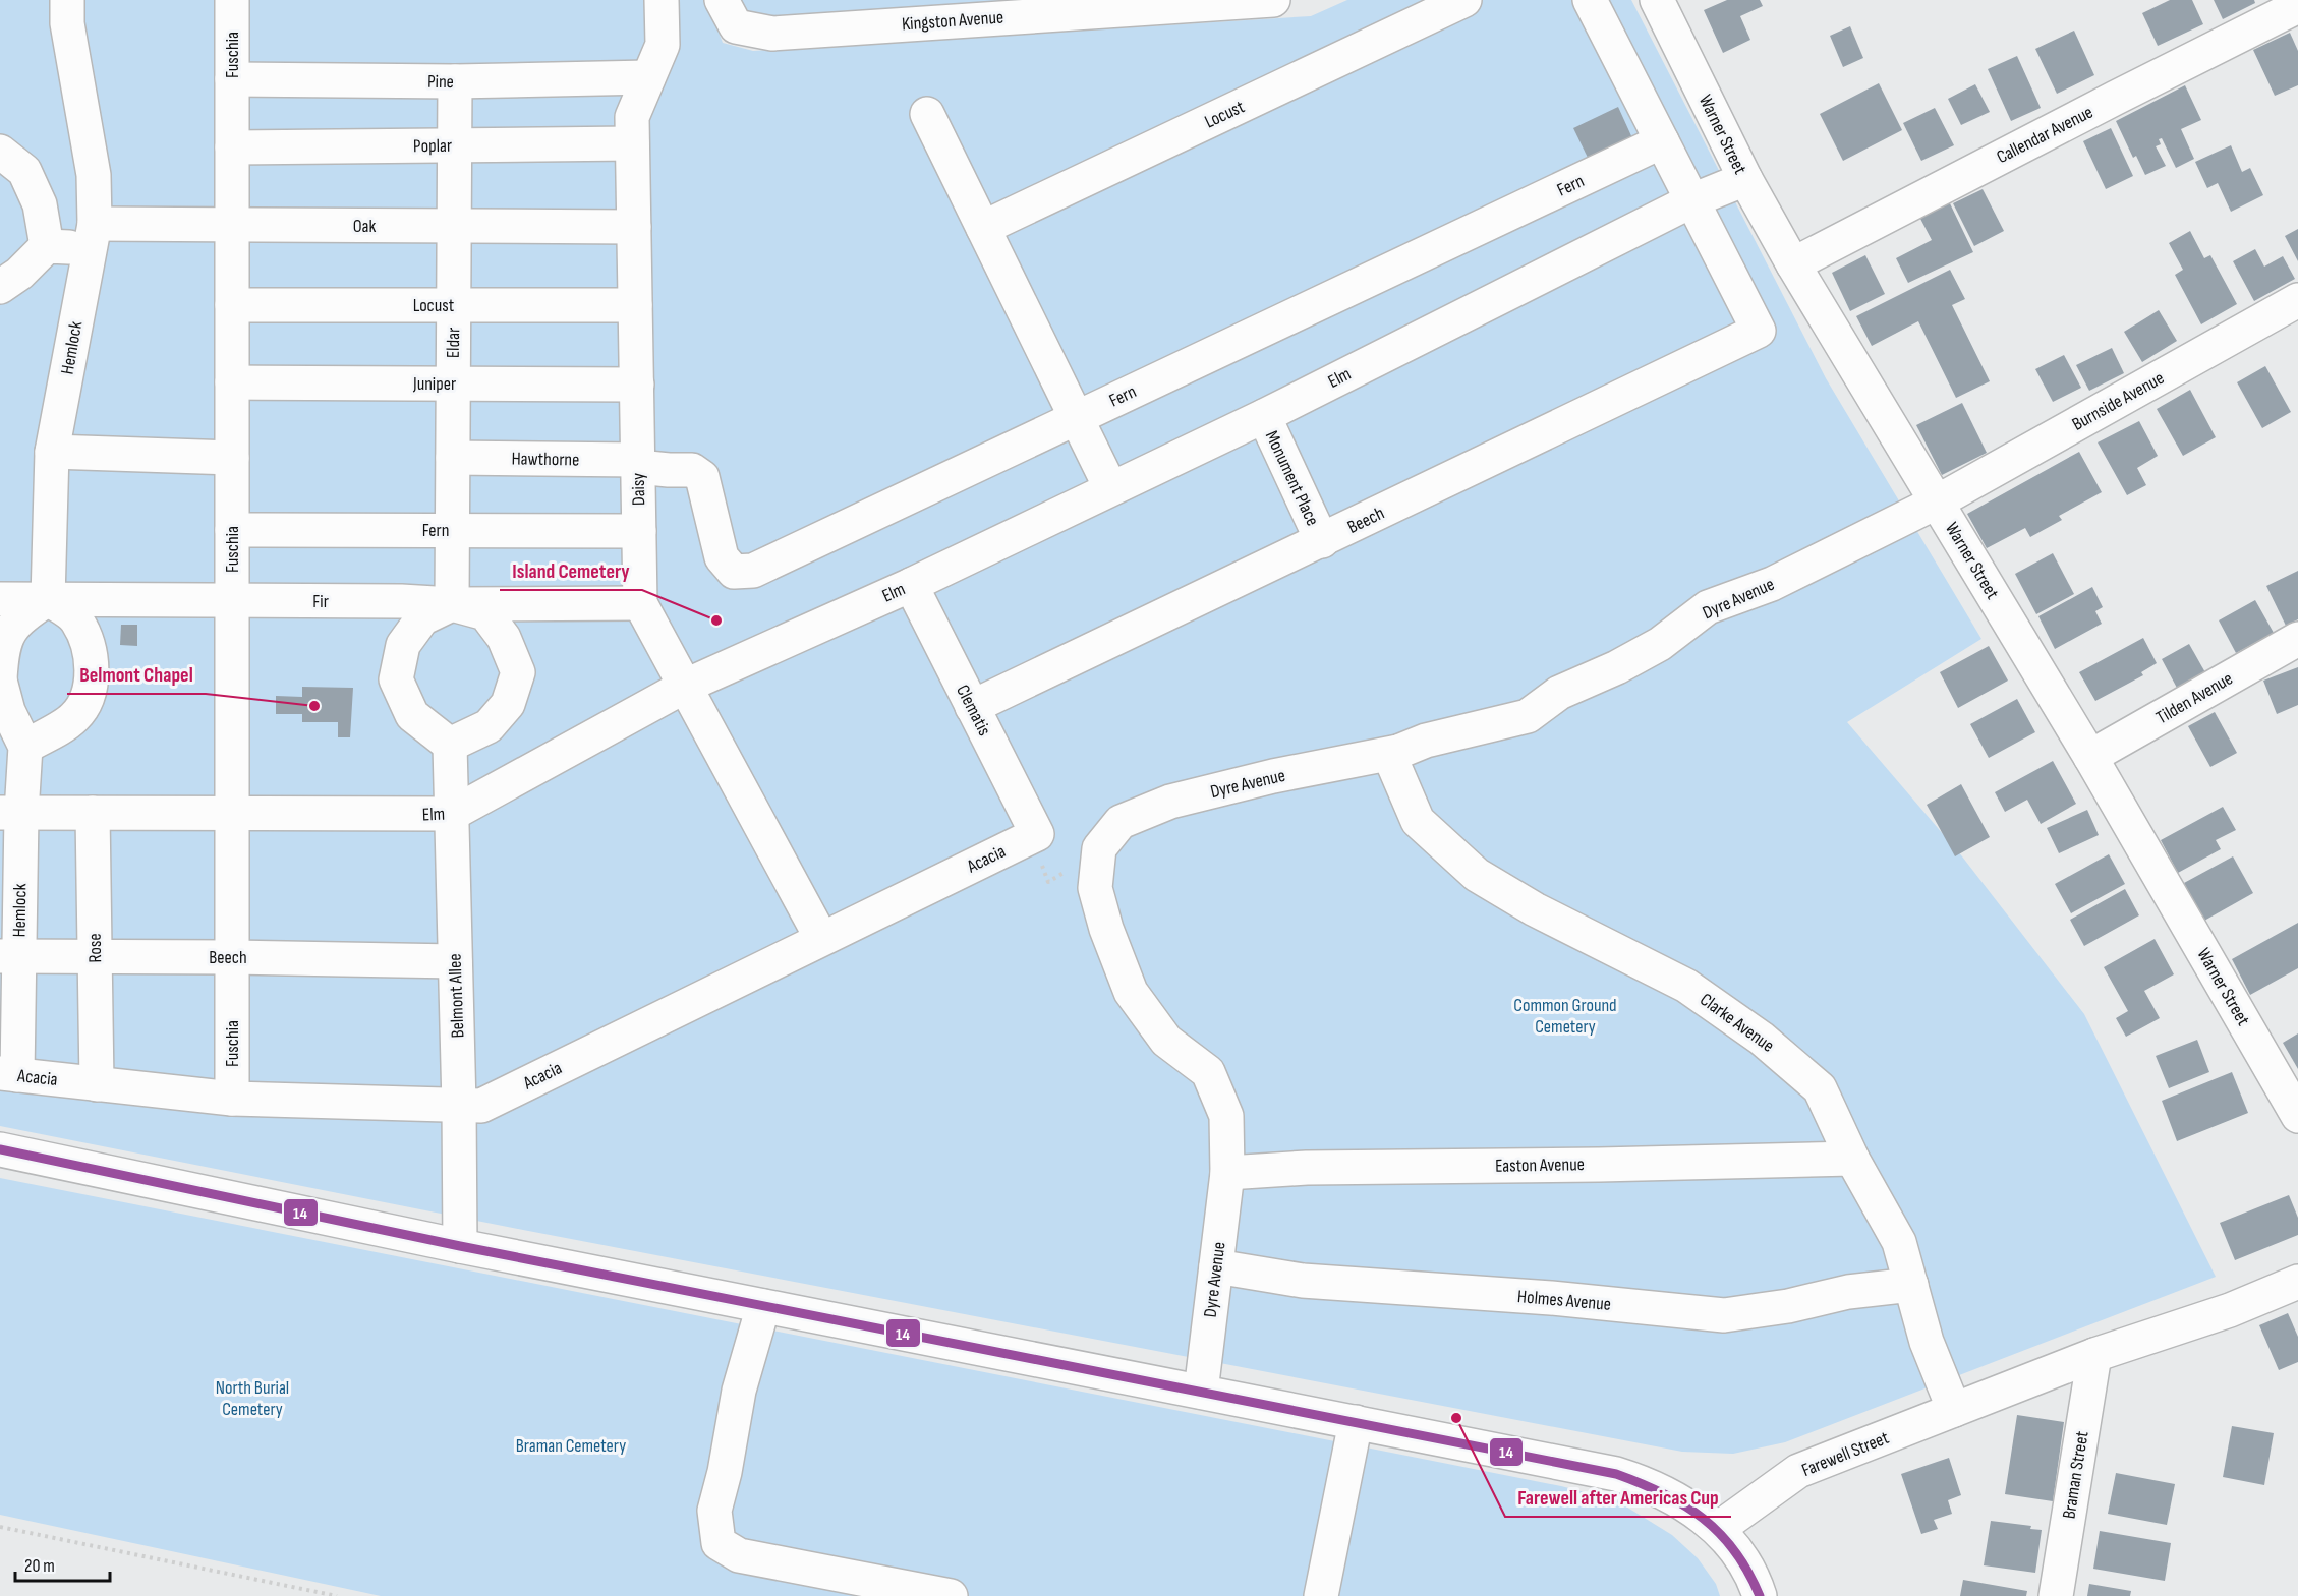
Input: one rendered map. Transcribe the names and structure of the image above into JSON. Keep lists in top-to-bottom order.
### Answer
{
  "streets": {
    "street": [
      "Kingston Avenue",
      "Fuschia",
      "Pine",
      "Locust",
      "Warner Street",
      "Callendar Avenue",
      "Poplar",
      "Fern",
      "Oak",
      "Eldar",
      "Hemlock",
      "Elm",
      "Juniper",
      "Burnside Avenue",
      "Hawthorne",
      "Monument Place",
      "Daisy",
      "Beech",
      "Dyre Avenue",
      "Fir",
      "Tilden Avenue",
      "Clematis",
      "Acacia",
      "Rose",
      "Belmont Allee",
      "Clarke Avenue",
      "Easton Avenue",
      "Holmes Avenue",
      "Farewell Street",
      "Braman Street"
    ]
  },
  "crossings": [
    ["Fuschia", "Pine"],
    ["Fuschia", "Locust"],
    ["Fuschia", "Poplar"],
    ["Fuschia", "Fern"],
    ["Fuschia", "Oak"],
    ["Fuschia", "Elm"],
    ["Fuschia", "Juniper"],
    ["Fuschia", "Beech"],
    ["Fuschia", "Fir"],
    ["Fuschia", "Acacia"],
    ["Pine", "Eldar"],
    ["Pine", "Daisy"],
    ["Locust", "Eldar"],
    ["Locust", "Daisy"],
    ["Warner Street", "Callendar Avenue"],
    ["Warner Street", "Elm"],
    ["Warner Street", "Burnside Avenue"],
    ["Warner Street", "Dyre Avenue"],
    ["Warner Street", "Tilden Avenue"],
    ["Poplar", "Eldar"],
    ["Poplar", "Daisy"],
    ["Fern", "Eldar"],
    ["Fern", "Hawthorne"],
    ["Fern", "Daisy"],
    ["Oak", "Eldar"],
    ["Oak", "Hemlock"],
    ["Oak", "Daisy"],
    ["Eldar", "Juniper"],
    ["Eldar", "Hawthorne"],
    ["Eldar", "Fir"],
    ["Eldar", "Belmont Allee"],
    ["Hemlock", "Elm"],
    ["Hemlock", "Beech"],
    ["Hemlock", "Fir"],
    ["Hemlock", "Acacia"],
    ["Elm", "Monument Place"],
    ["Elm", "Daisy"],
    ["Elm", "Beech"],
    ["Elm", "Clematis"],
    ["Elm", "Rose"],
    ["Elm", "Belmont Allee"],
    ["Juniper", "Daisy"],
    ["Burnside Avenue", "Dyre Avenue"],
    ["Hawthorne", "Daisy"],
    ["Monument Place", "Beech"],
    ["Daisy", "Fir"],
    ["Daisy", "Acacia"],
    ["Beech", "Clematis"],
    ["Beech", "Rose"],
    ["Beech", "Belmont Allee"],
    ["Dyre Avenue", "Clarke Avenue"],
    ["Dyre Avenue", "Easton Avenue"],
    ["Dyre Avenue", "Holmes Avenue"],
    ["Fir", "Belmont Allee"],
    ["Clematis", "Acacia"],
    ["Acacia", "Rose"],
    ["Acacia", "Belmont Allee"],
    ["Clarke Avenue", "Easton Avenue"],
    ["Clarke Avenue", "Holmes Avenue"],
    ["Clarke Avenue", "Farewell Street"],
    ["Farewell Street", "Braman Street"]
  ],
  "parks": ["Common Ground Cemetery", "North Burial Cemetery", "Braman Cemetery"],
  "places": ["Island Cemetery", "Belmont Chapel", "Farewell after Americas Cup"],
  "lines": ["transit line 14"],
  "scale_bar": "20 m"
}
